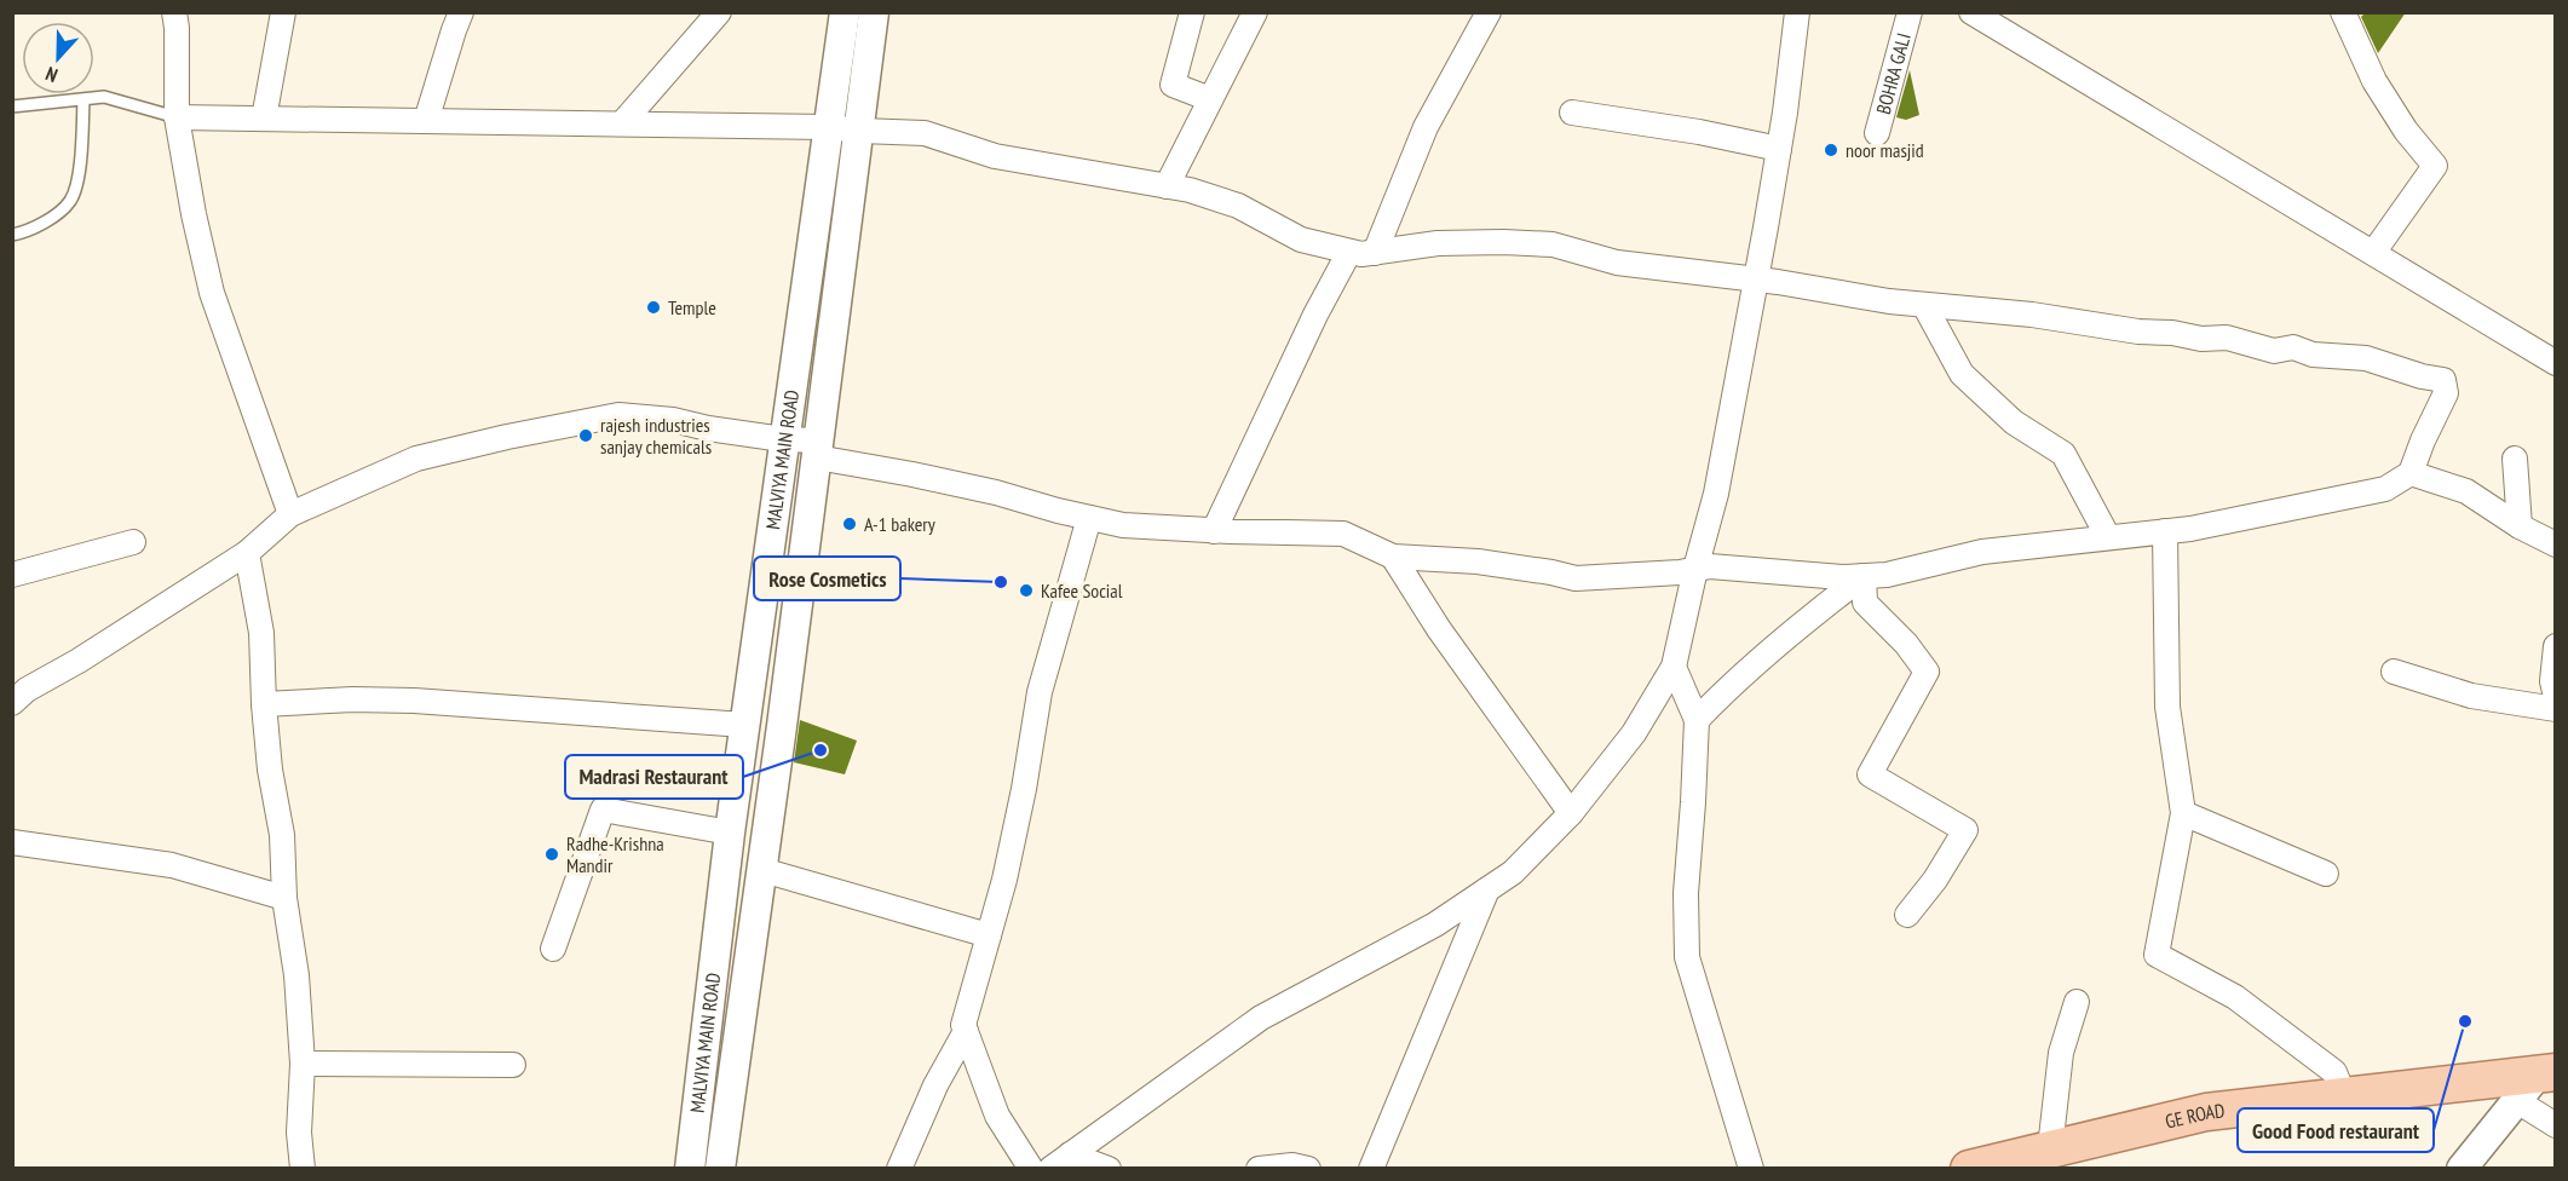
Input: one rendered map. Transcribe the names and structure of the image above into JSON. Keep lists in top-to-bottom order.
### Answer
{
  "streets": {
    "main road": ["GE ROAD"],
    "street": ["BOHRA GALI", "MALVIYA MAIN ROAD"]
  },
  "places": [
    "noor masjid",
    "Temple",
    "rajesh industries sanjay chemicals",
    "A-1 bakery",
    "Rose Cosmetics",
    "Kafee Social",
    "Madrasi Restaurant",
    "Radhe-Krishna Mandir",
    "Good Food restaurant"
  ],
  "north": "bottom"
}
